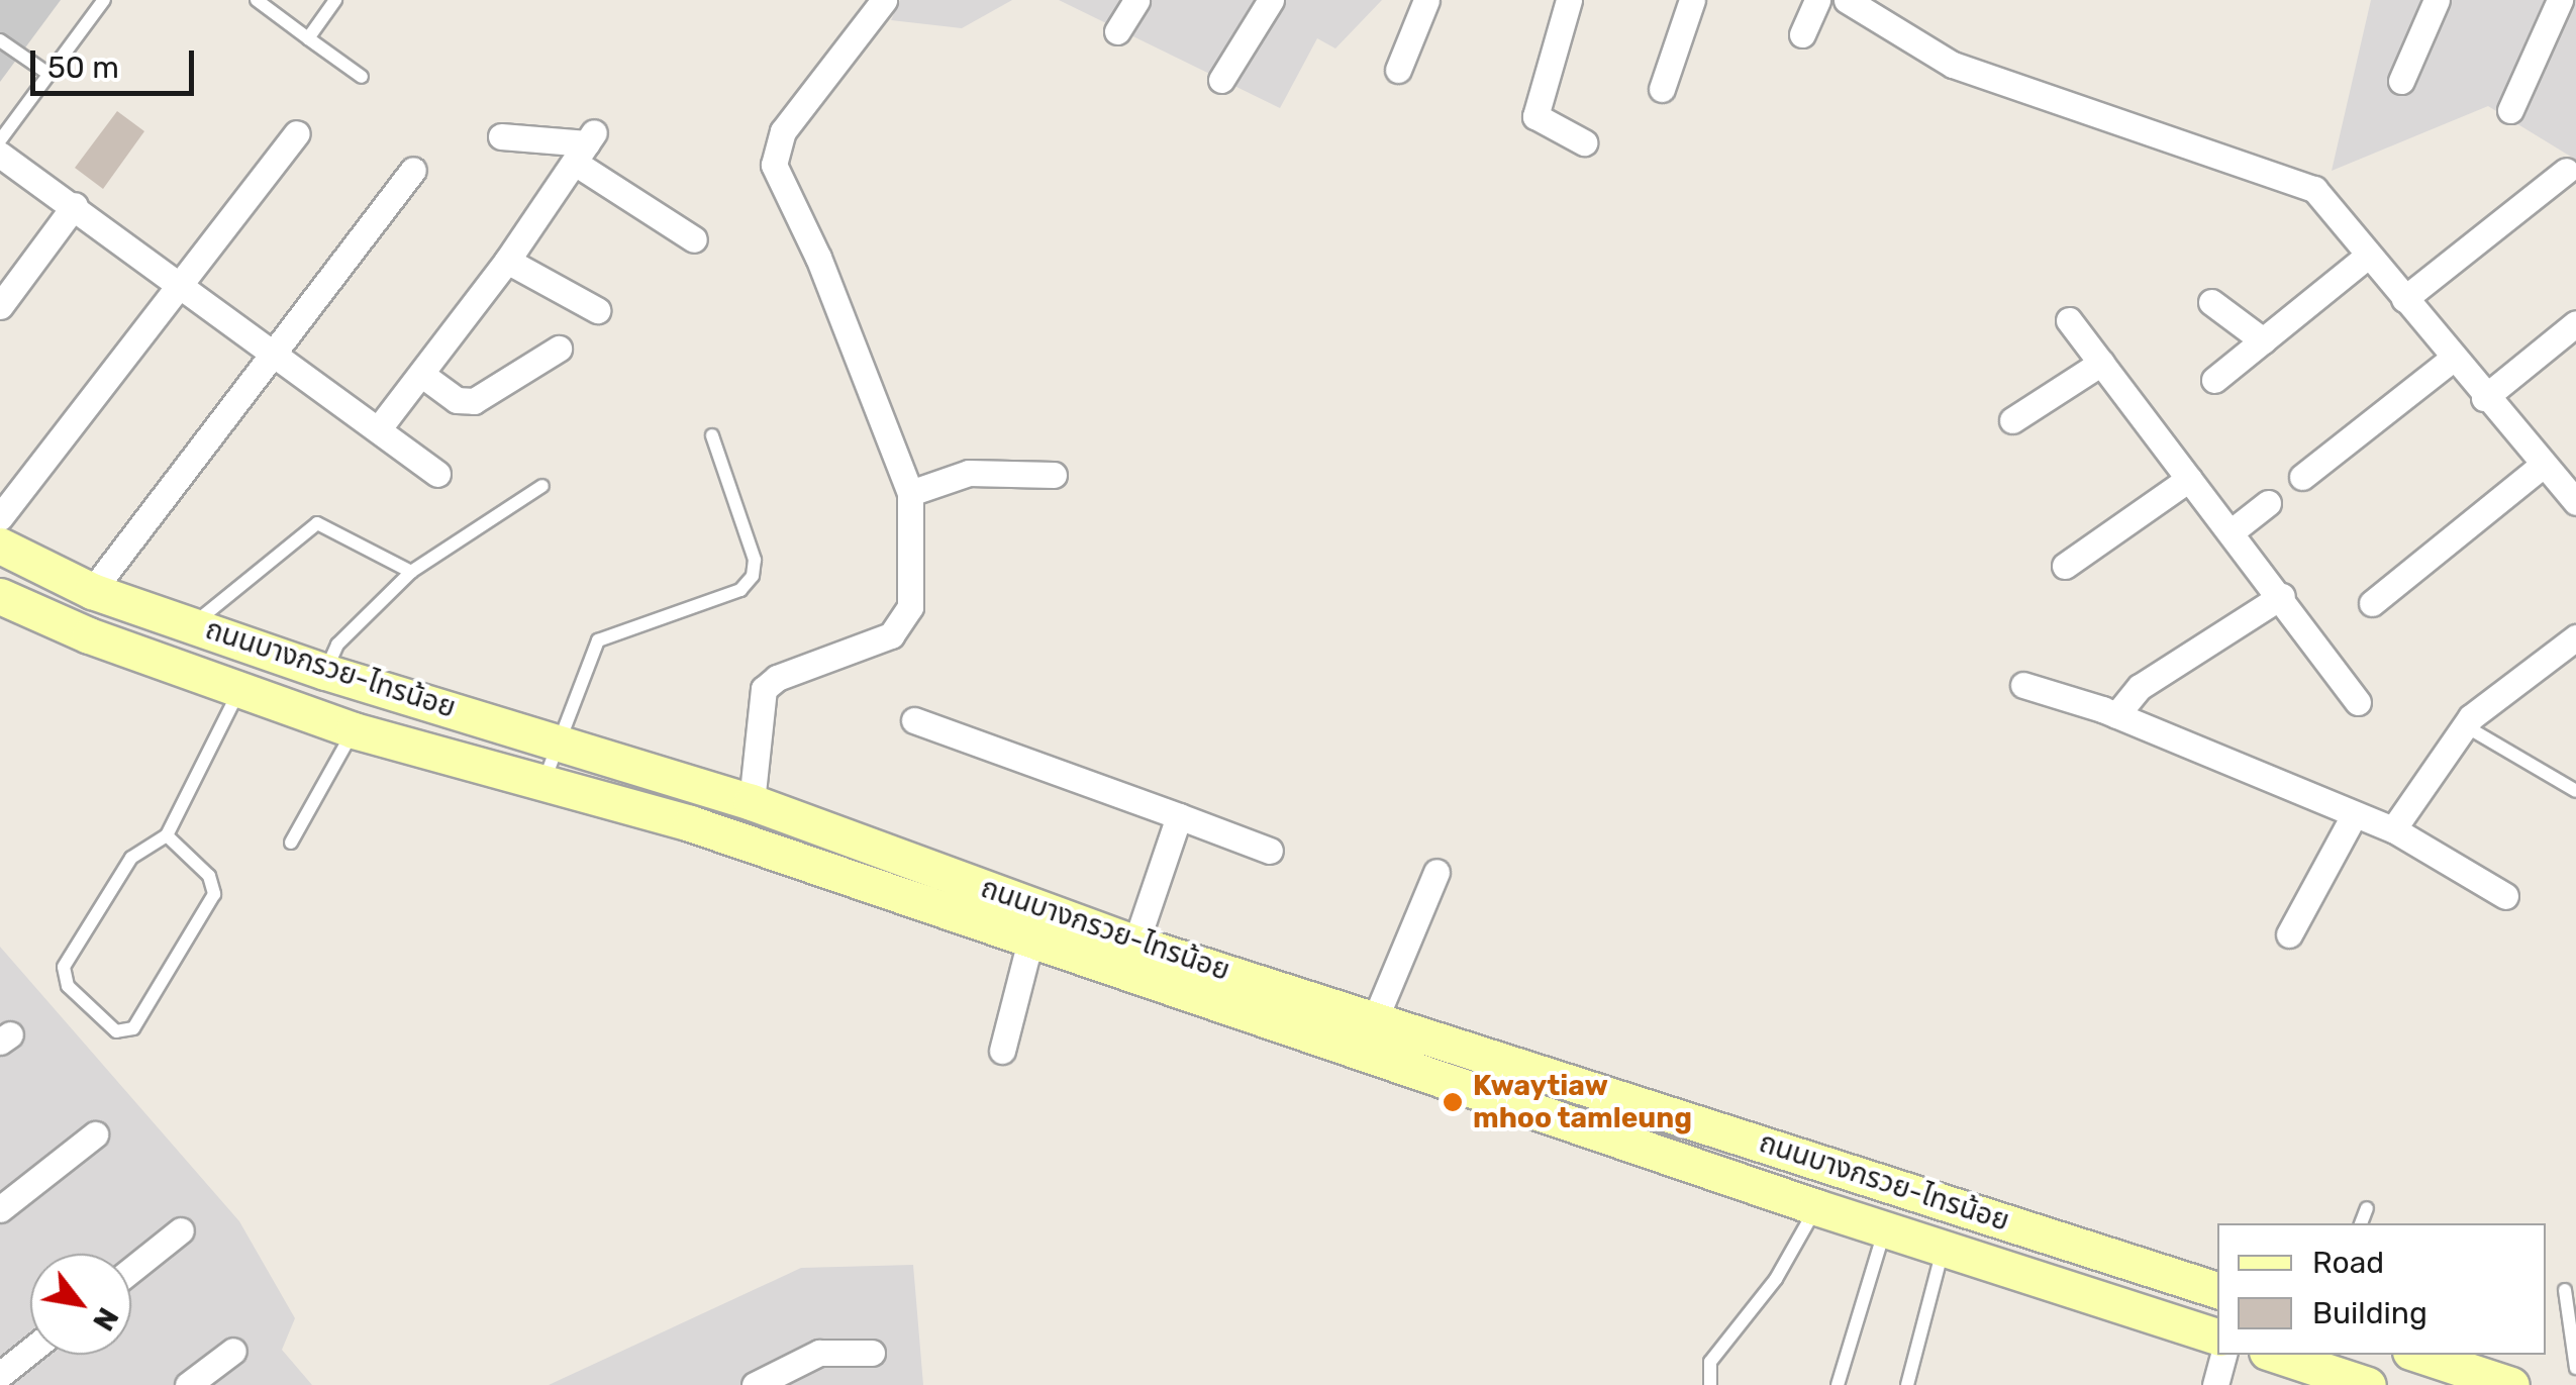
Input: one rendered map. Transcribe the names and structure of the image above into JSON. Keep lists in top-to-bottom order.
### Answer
{
  "streets": {
    "main road": ["ถนนบางกรวย-ไทรน้อย"]
  },
  "places": ["Kwaytiaw mhoo tamleung"],
  "legend": ["Road", "Building"],
  "scale_bar": "50 m",
  "north": "bottom right"
}
